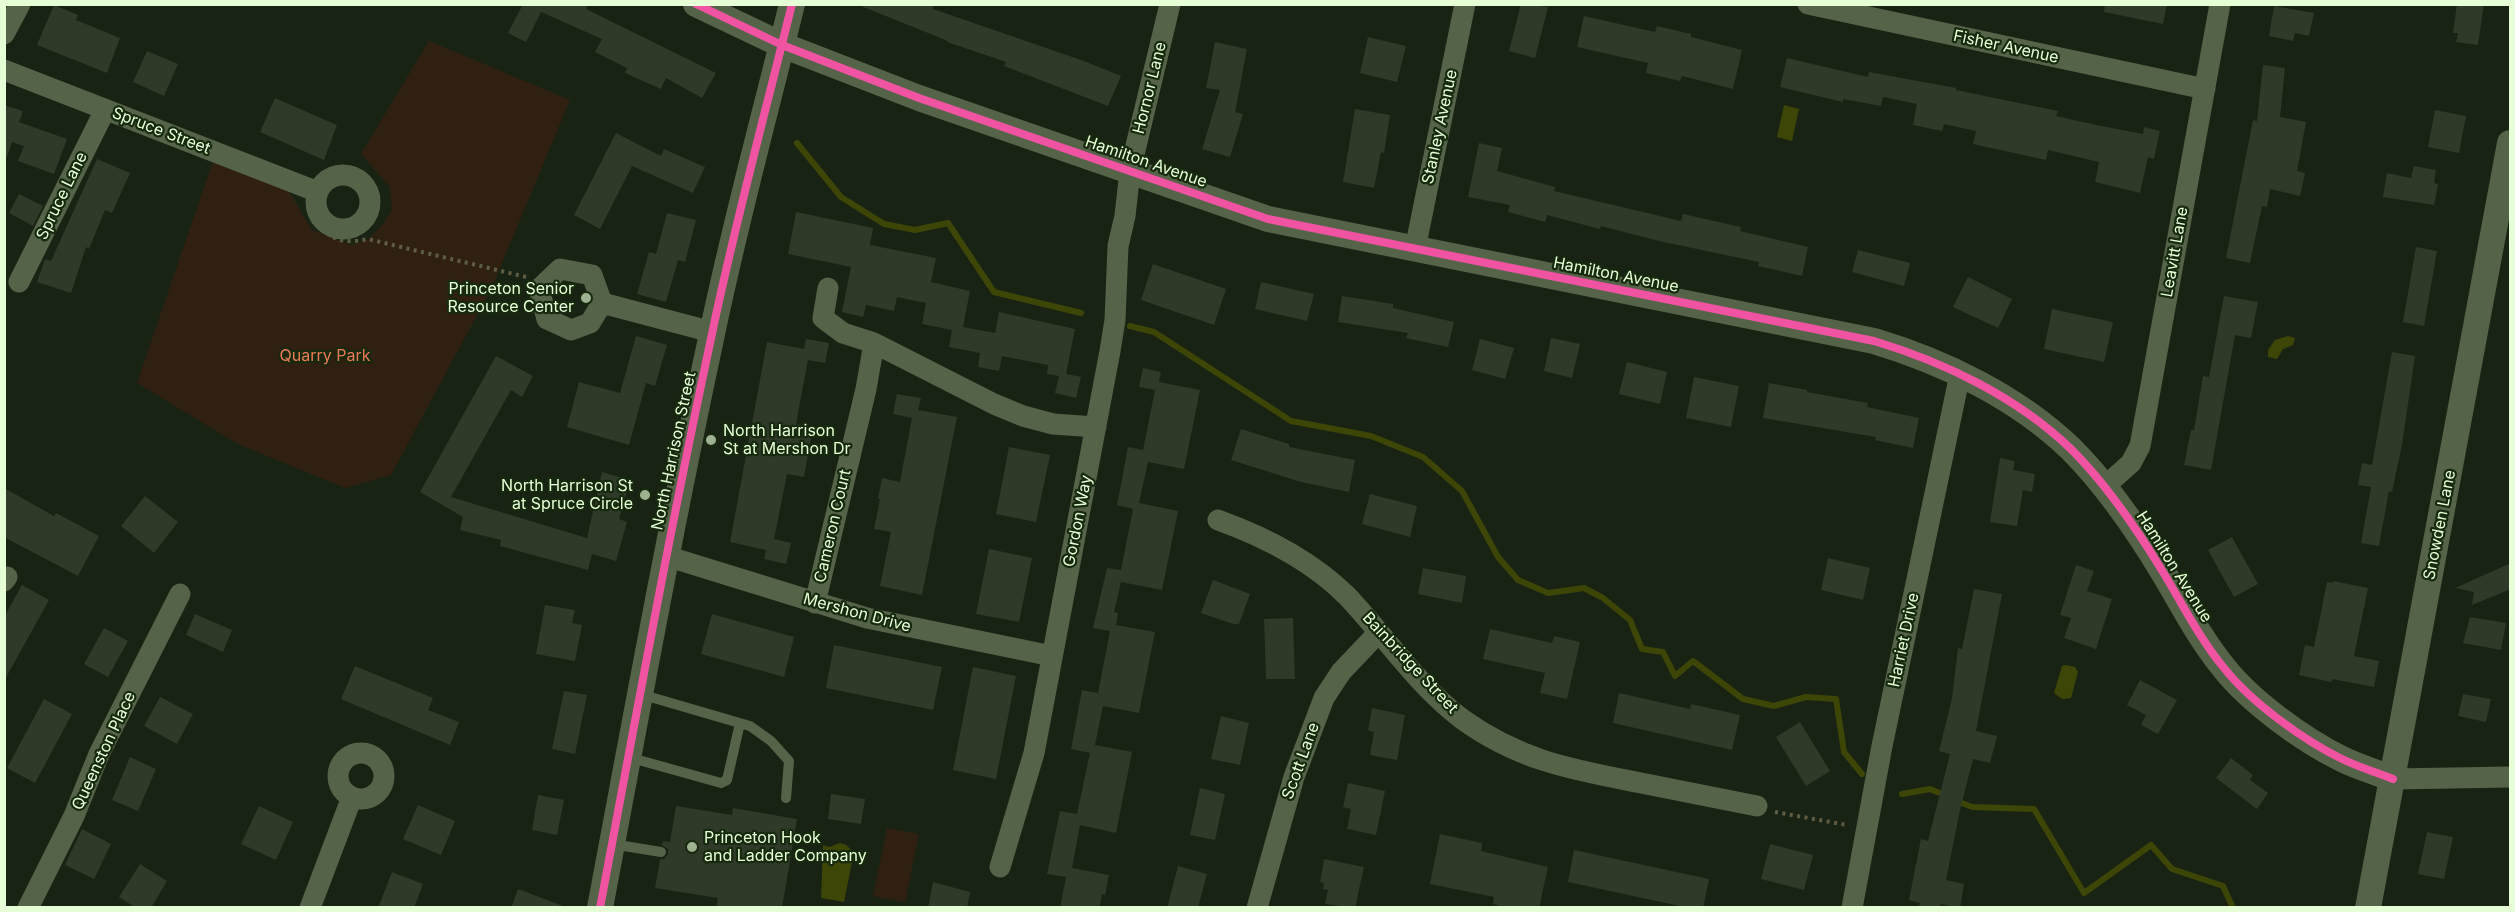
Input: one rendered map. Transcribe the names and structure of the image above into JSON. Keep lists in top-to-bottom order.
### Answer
{
  "streets": {
    "street": [
      "Fisher Avenue",
      "Hornor Lane",
      "Stanley Avenue",
      "Spruce Street",
      "Hamilton Avenue",
      "Spruce Lane",
      "Leavitt Lane",
      "North Harrison Street",
      "Gordon Way",
      "Snowden Lane",
      "Cameron Court",
      "Mershon Drive",
      "Harriet Drive",
      "Bainbridge Street",
      "Queenston Place",
      "Scott Lane"
    ]
  },
  "crossings": [
    ["Fisher Avenue", "Leavitt Lane"],
    ["Hornor Lane", "Hamilton Avenue"],
    ["Hornor Lane", "Gordon Way"],
    ["Stanley Avenue", "Hamilton Avenue"],
    ["Spruce Street", "Spruce Lane"],
    ["Hamilton Avenue", "Leavitt Lane"],
    ["Hamilton Avenue", "North Harrison Street"],
    ["Hamilton Avenue", "Gordon Way"],
    ["Hamilton Avenue", "Snowden Lane"],
    ["Hamilton Avenue", "Harriet Drive"],
    ["North Harrison Street", "Mershon Drive"],
    ["Gordon Way", "Mershon Drive"],
    ["Cameron Court", "Mershon Drive"],
    ["Bainbridge Street", "Scott Lane"]
  ],
  "parks": ["Quarry Park"],
  "places": [
    "Princeton Senior Resource Center",
    "North Harrison St at Mershon Dr",
    "North Harrison St at Spruce Circle",
    "Princeton Hook and Ladder Company"
  ]
}
